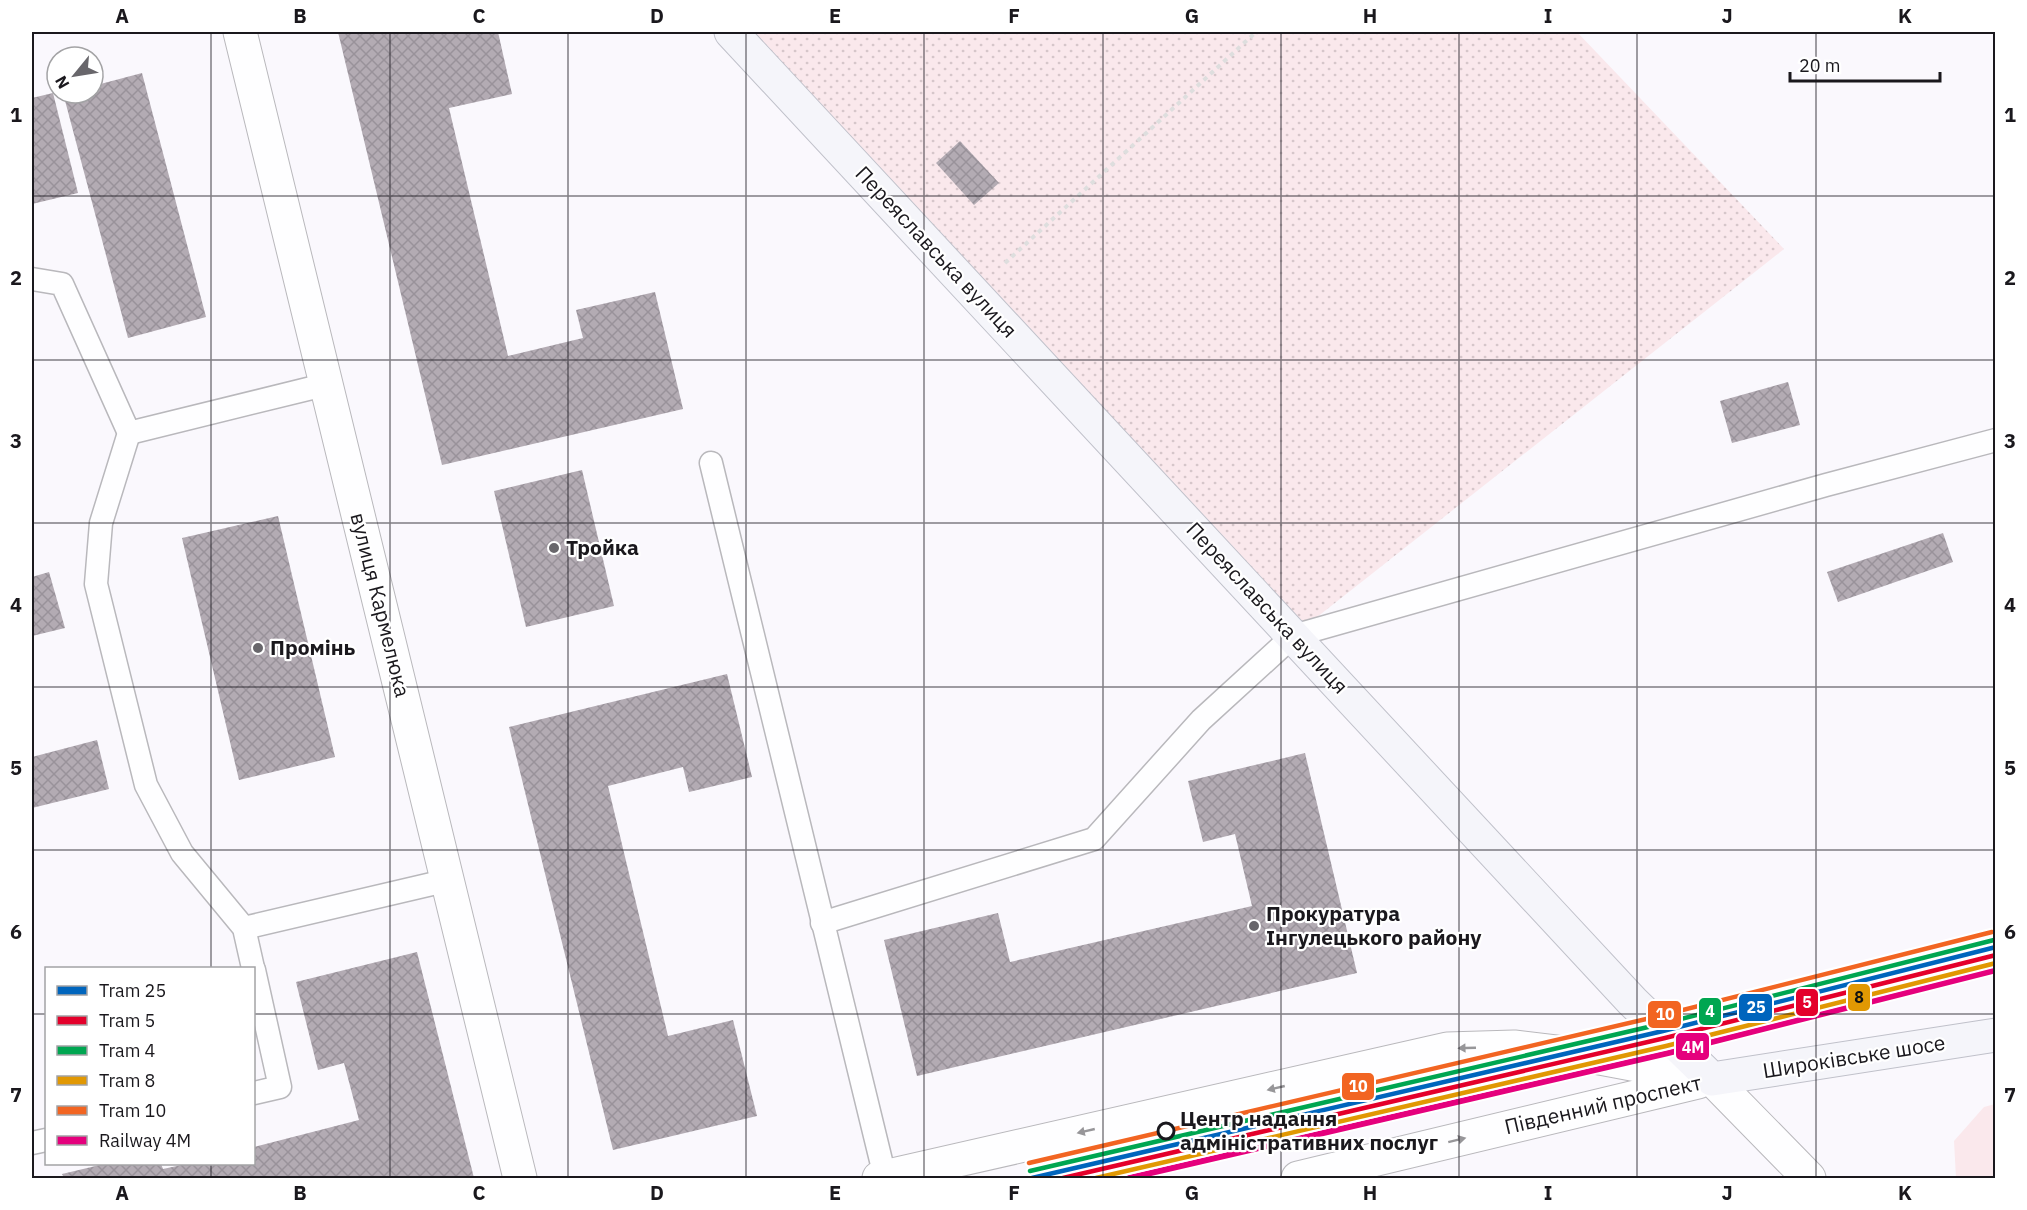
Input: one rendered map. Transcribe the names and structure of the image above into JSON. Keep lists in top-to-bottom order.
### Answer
{
  "streets": {
    "main road": ["Переяславська вулиця", "Широківське шосе"],
    "street": ["вулиця Кармелюка", "Південний проспект"]
  },
  "crossings": [
    ["Переяславська вулиця", "Широківське шосе"],
    ["Переяславська вулиця", "Південний проспект"],
    ["Широківське шосе", "Південний проспект"]
  ],
  "places": [
    "Тройка",
    "Промінь",
    "Прокуратура Інгулецького району",
    "Центр надання адміністративних послуг"
  ],
  "lines": [
    "tram line 10",
    "tram line 4",
    "tram line 25",
    "tram line 5",
    "tram line 8",
    "rail line 4М"
  ],
  "legend": [
    "Tram 25",
    "Tram 5",
    "Tram 4",
    "Tram 8",
    "Tram 10",
    "Railway 4М"
  ],
  "scale_bar": "20 m",
  "north": "bottom left",
  "grid": {
    "columns": [
      "A",
      "B",
      "C",
      "D",
      "E",
      "F",
      "G",
      "H",
      "I",
      "J",
      "K"
    ],
    "rows": [
      "1",
      "2",
      "3",
      "4",
      "5",
      "6",
      "7"
    ]
  }
}
